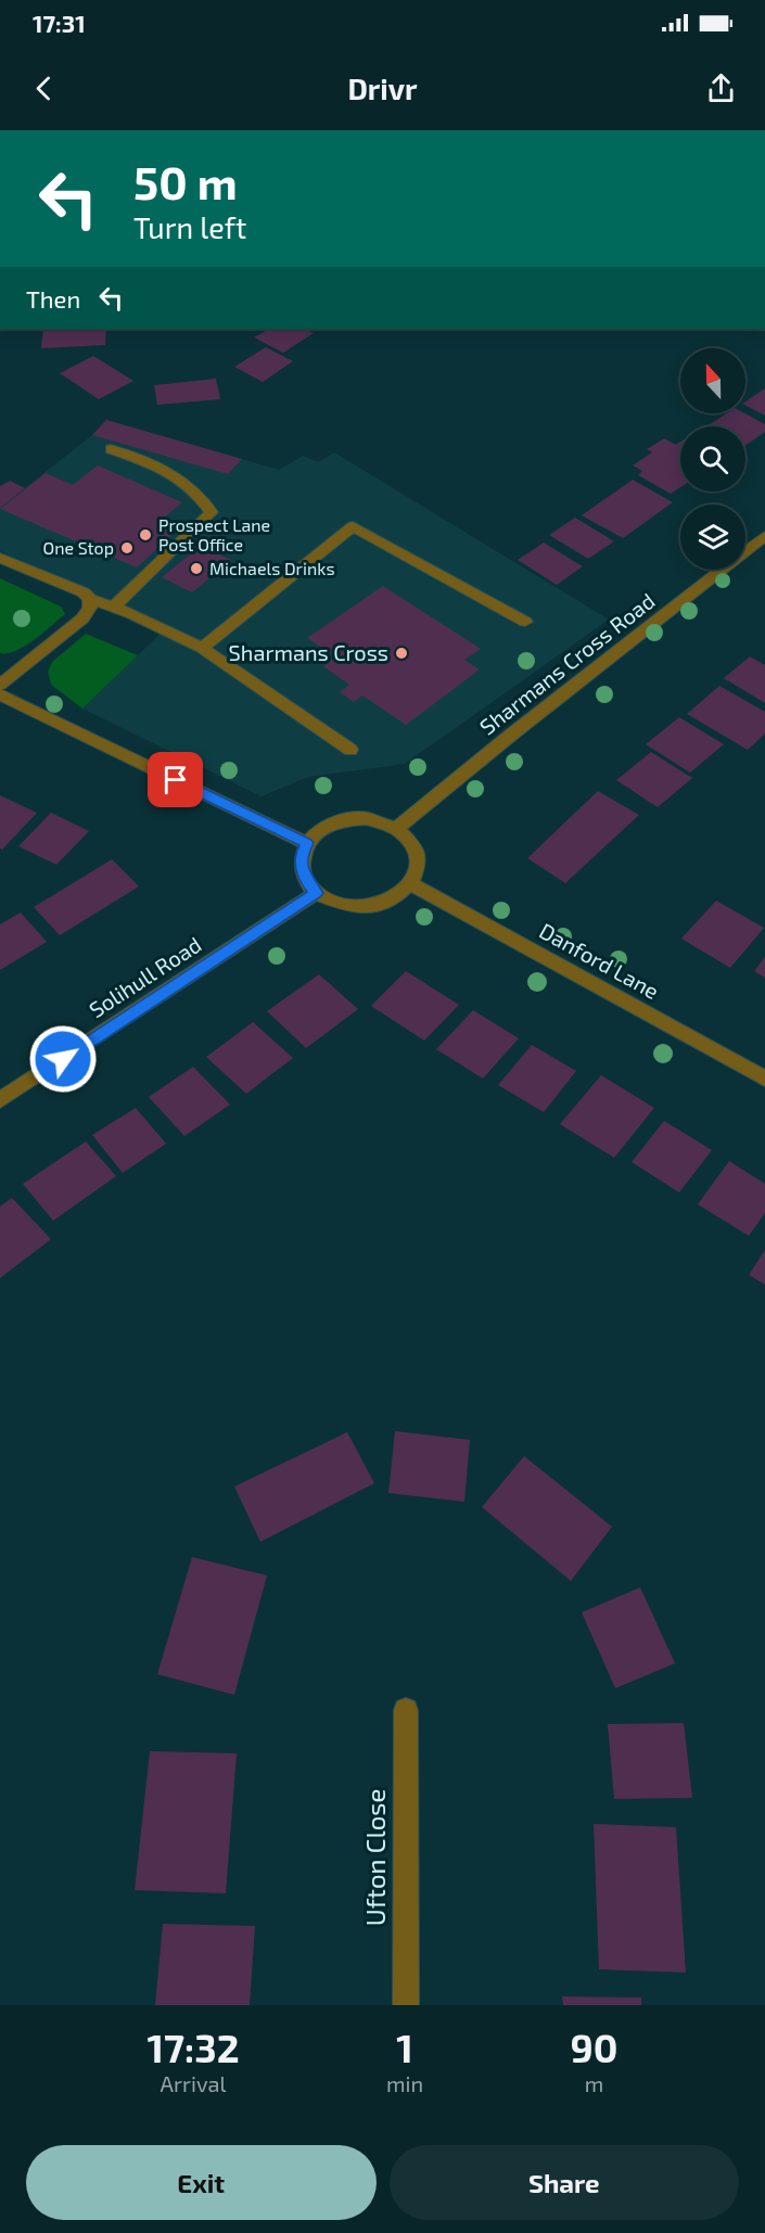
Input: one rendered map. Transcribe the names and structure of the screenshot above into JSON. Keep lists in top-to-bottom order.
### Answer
{
  "streets": {
    "street": [
      "Sharmans Cross Road",
      "Danford Lane",
      "Solihull Road",
      "Ufton Close"
    ]
  },
  "crossings": [
    ["Sharmans Cross Road", "Danford Lane"],
    ["Sharmans Cross Road", "Solihull Road"],
    ["Danford Lane", "Solihull Road"]
  ],
  "places": [
    "Prospect Lane Post Office",
    "One Stop",
    "Michaels Drinks",
    "Sharmans Cross"
  ],
  "north": "top",
  "page": {
    "status": "17:31",
    "header": "Drivr",
    "turn": ["50 m", "Turn left"],
    "then": "Then",
    "eta": [
      "17:32",
      "Arrival",
      "1",
      "min",
      "90",
      "m"
    ],
    "buttons": ["Exit", "Share"]
  }
}
